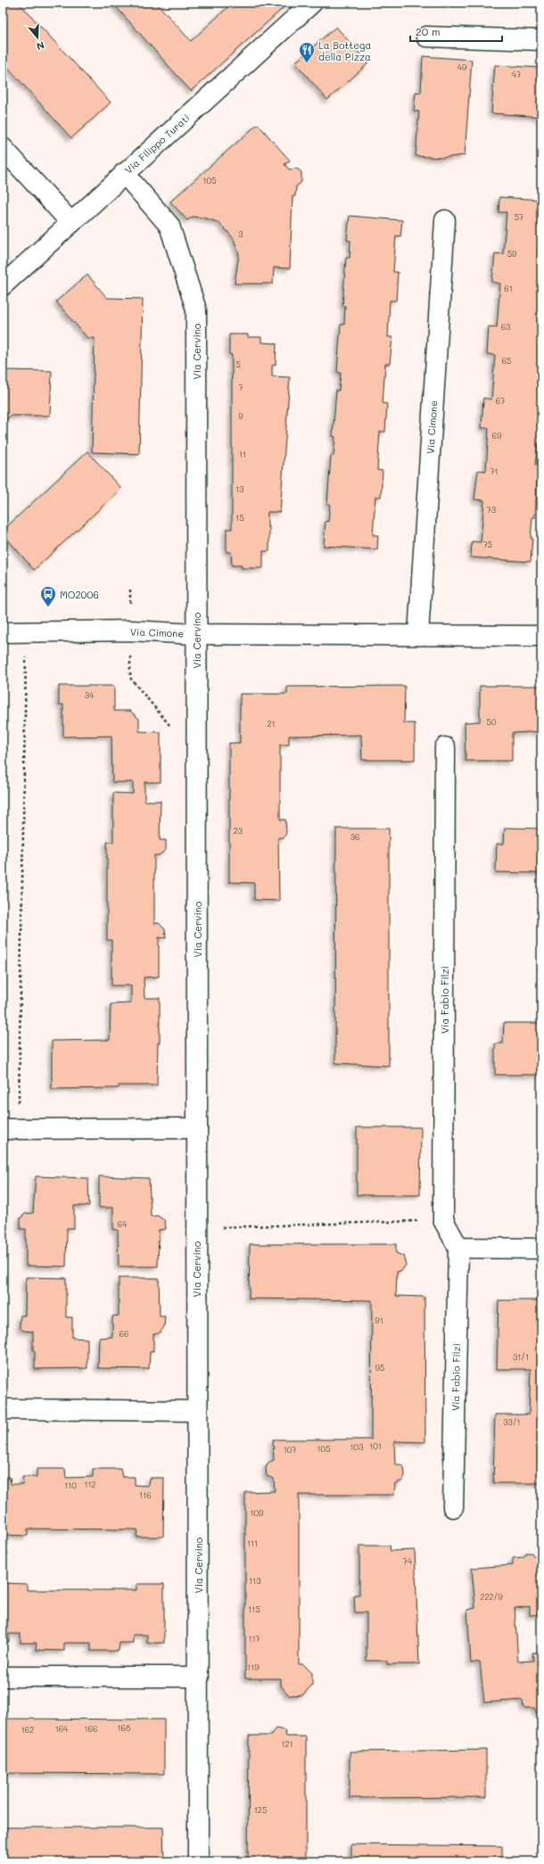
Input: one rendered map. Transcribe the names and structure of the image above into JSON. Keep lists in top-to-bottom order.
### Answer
{
  "streets": {
    "street": [
      "Via Filippo Turati",
      "Via Cervino",
      "Via Cimone",
      "Via Fabio Filzi"
    ]
  },
  "crossings": [
    ["Via Filippo Turati", "Via Cervino"],
    ["Via Cervino", "Via Cimone"]
  ],
  "places": {
    "restaurant": ["La Bottega della Pizza"],
    "bus stop": ["MO2006"]
  },
  "house_numbers": [
    "49",
    "47",
    "105",
    "57",
    "3",
    "59",
    "61",
    "63",
    "65",
    "5",
    "7",
    "67",
    "9",
    "69",
    "11",
    "71",
    "13",
    "73",
    "15",
    "75",
    "34",
    "50",
    "21",
    "23",
    "36",
    "64",
    "91",
    "66",
    "31/1",
    "95",
    "33/1",
    "101",
    "103",
    "105",
    "107",
    "112",
    "110",
    "116",
    "109",
    "111",
    "74",
    "113",
    "222/9",
    "115",
    "117",
    "119",
    "168",
    "164",
    "166",
    "162",
    "121",
    "125"
  ],
  "scale_bar": "20 m",
  "north": "bottom"
}
